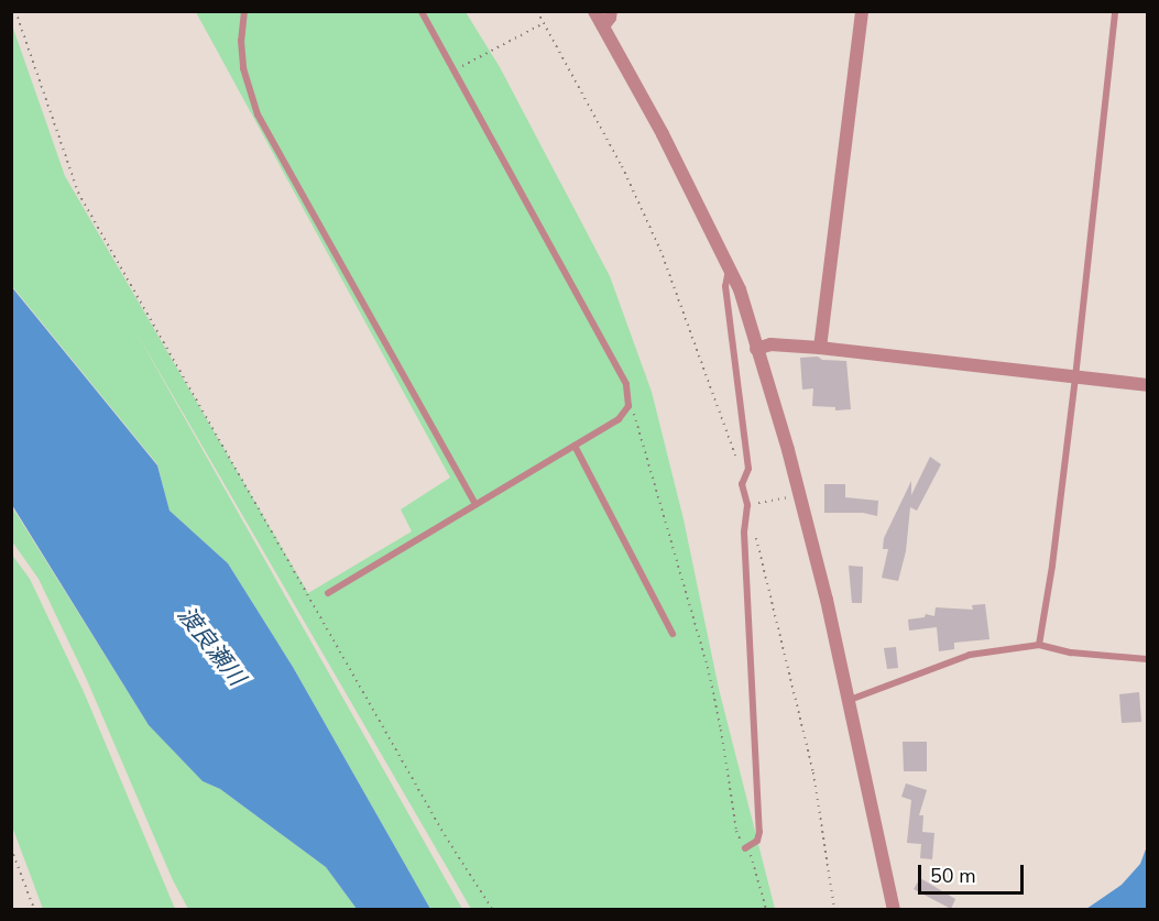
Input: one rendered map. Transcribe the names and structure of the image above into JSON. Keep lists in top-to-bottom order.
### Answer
{
  "water": ["渡良瀬川"],
  "scale_bar": "50 m"
}
